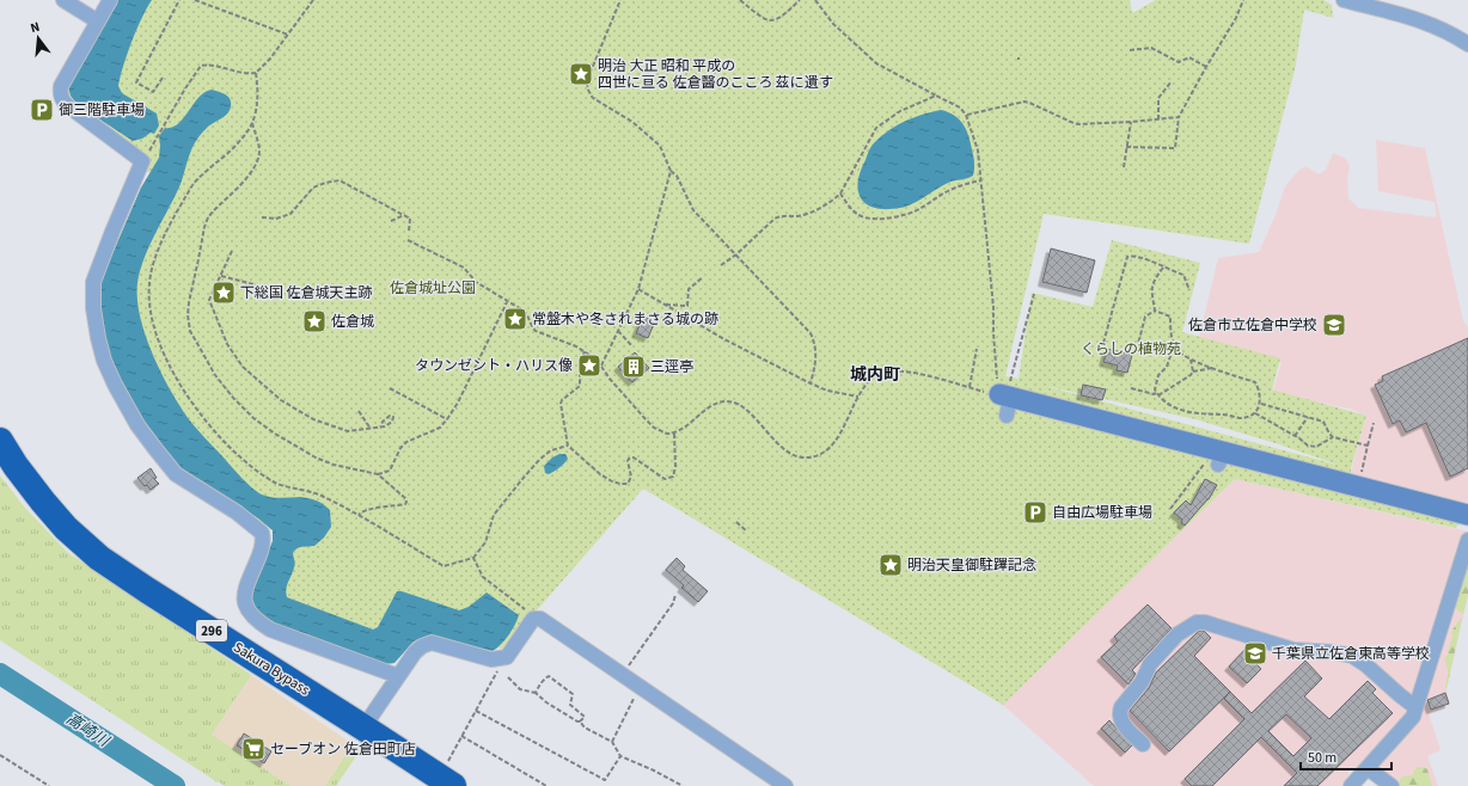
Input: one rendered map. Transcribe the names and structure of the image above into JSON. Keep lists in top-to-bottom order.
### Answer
{
  "streets": {
    "highway": ["296", "Sakura Bypass"]
  },
  "districts": ["城内町"],
  "water": ["高崎川"],
  "parks": ["佐倉城址公園", "くらしの植物苑"],
  "places": {
    "place": [
      "明治 大正 昭和 平成の 四世に亘る 佐倉醫のこころ 茲に遺す",
      "下総国 佐倉城天主跡",
      "常盤木や冬されまさる城の跡",
      "佐倉城",
      "タウンゼント・ハリス像",
      "明治天皇御駐蹕記念"
    ],
    "parking": ["御三階駐車場", "自由広場駐車場"],
    "school or university": ["佐倉市立佐倉中学校", "千葉県立佐倉東高等学校"],
    "building": ["三逕亭"],
    "supermarket": ["セーブオン 佐倉田町店"]
  },
  "scale_bar": "50 m",
  "north": "top"
}
